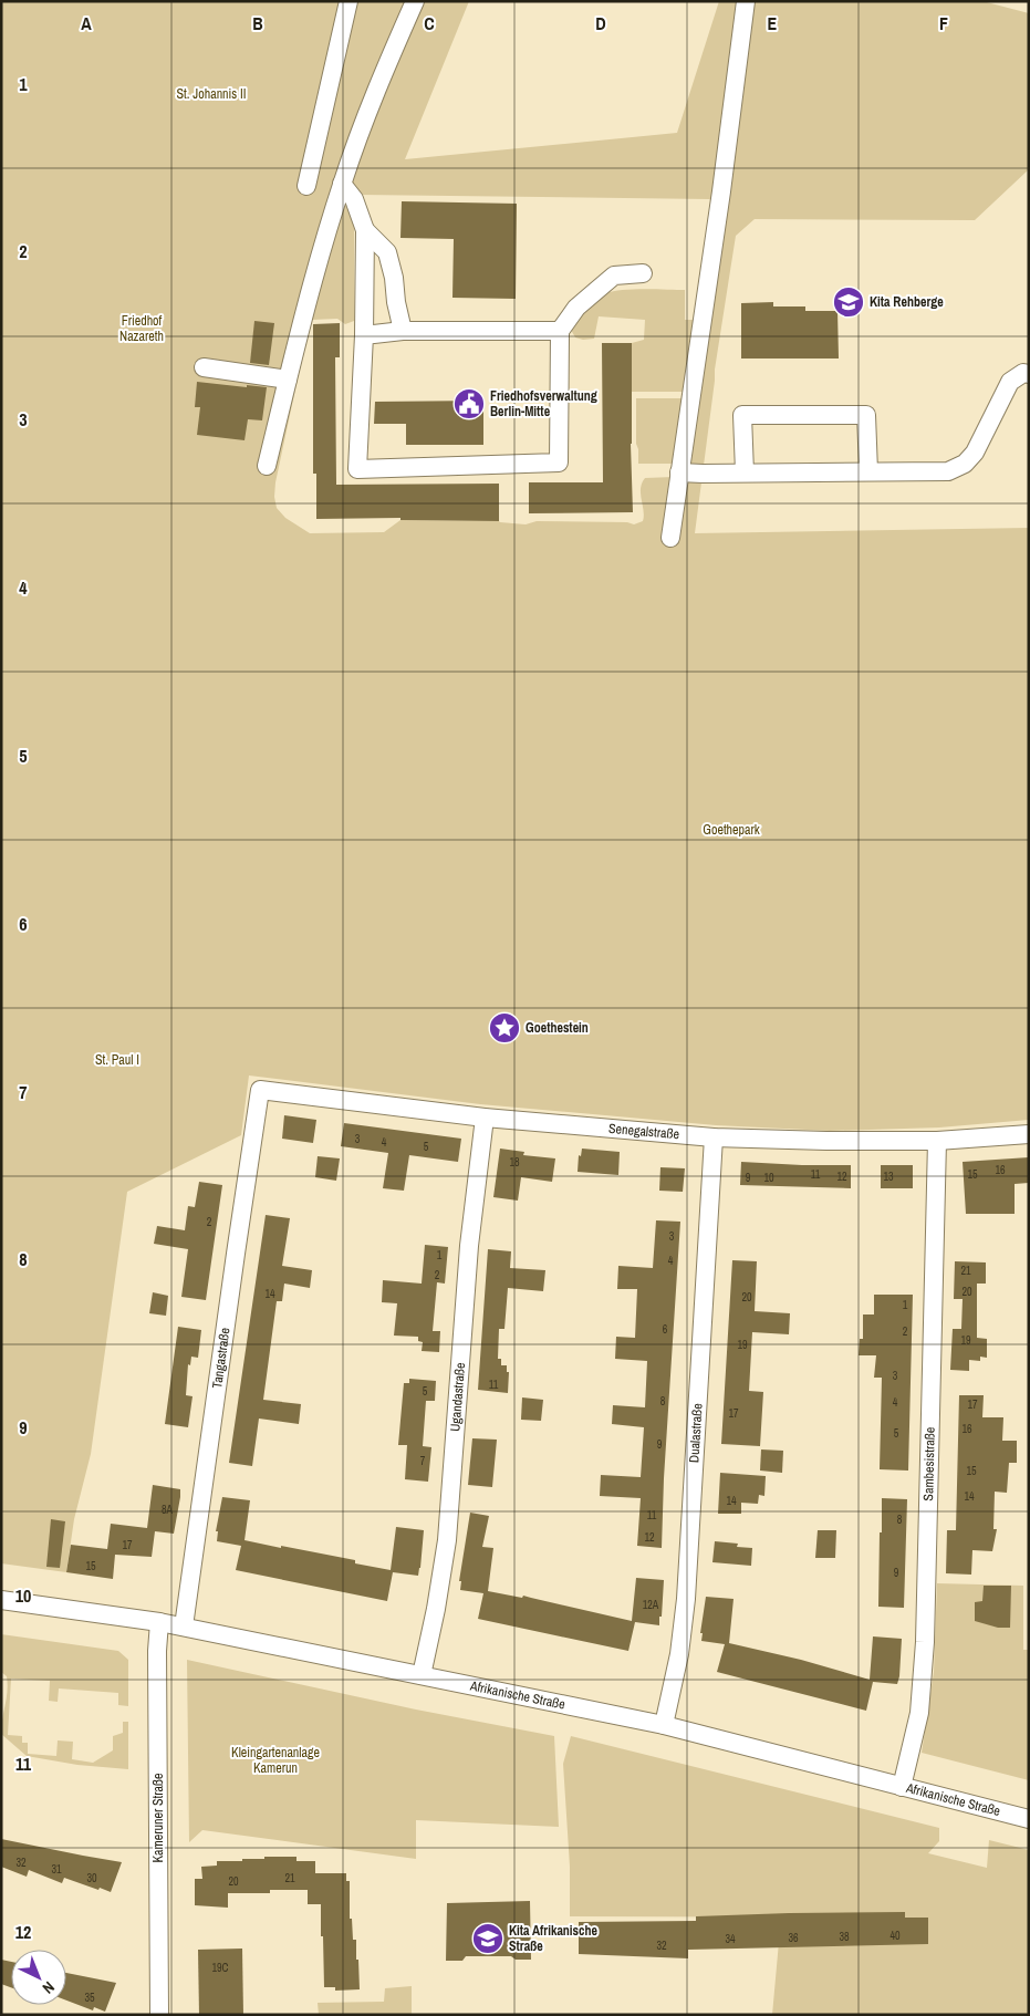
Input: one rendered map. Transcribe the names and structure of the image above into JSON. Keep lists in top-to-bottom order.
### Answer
{
  "streets": {
    "street": [
      "Senegalstraße",
      "Tangastraße",
      "Ugandastraße",
      "Dualastraße",
      "Sambesistraße",
      "Afrikanische Straße",
      "Kameruner Straße"
    ]
  },
  "crossings": [
    ["Senegalstraße", "Tangastraße"],
    ["Senegalstraße", "Ugandastraße"],
    ["Senegalstraße", "Dualastraße"],
    ["Senegalstraße", "Sambesistraße"],
    ["Tangastraße", "Afrikanische Straße"],
    ["Ugandastraße", "Afrikanische Straße"],
    ["Dualastraße", "Afrikanische Straße"],
    ["Sambesistraße", "Afrikanische Straße"],
    ["Afrikanische Straße", "Kameruner Straße"]
  ],
  "parks": [
    "St. Johannis II",
    "Friedhof Nazareth",
    "Goethepark",
    "St. Paul I",
    "Kleingartenanlage Kamerun"
  ],
  "places": {
    "school or university": ["Kita Rehberge", "Kita Afrikanische Straße"],
    "public building": ["Friedhofsverwaltung Berlin-Mitte"],
    "place": ["Goethestein"]
  },
  "house_numbers": [
    "3",
    "4",
    "5",
    "18",
    "16",
    "11",
    "15",
    "12",
    "13",
    "9",
    "10",
    "2",
    "3",
    "1",
    "4",
    "21",
    "2",
    "20",
    "14",
    "20",
    "1",
    "6",
    "2",
    "19",
    "19",
    "3",
    "11",
    "5",
    "8",
    "4",
    "17",
    "17",
    "16",
    "5",
    "9",
    "7",
    "15",
    "14",
    "14",
    "8A",
    "11",
    "8",
    "12",
    "17",
    "15",
    "9",
    "12A",
    "32",
    "31",
    "30",
    "21",
    "20",
    "40",
    "38",
    "36",
    "34",
    "32",
    "19C",
    "35"
  ],
  "north": "bottom right",
  "grid": {
    "columns": [
      "A",
      "B",
      "C",
      "D",
      "E",
      "F"
    ],
    "rows": [
      "1",
      "2",
      "3",
      "4",
      "5",
      "6",
      "7",
      "8",
      "9",
      "10",
      "11",
      "12"
    ]
  }
}
